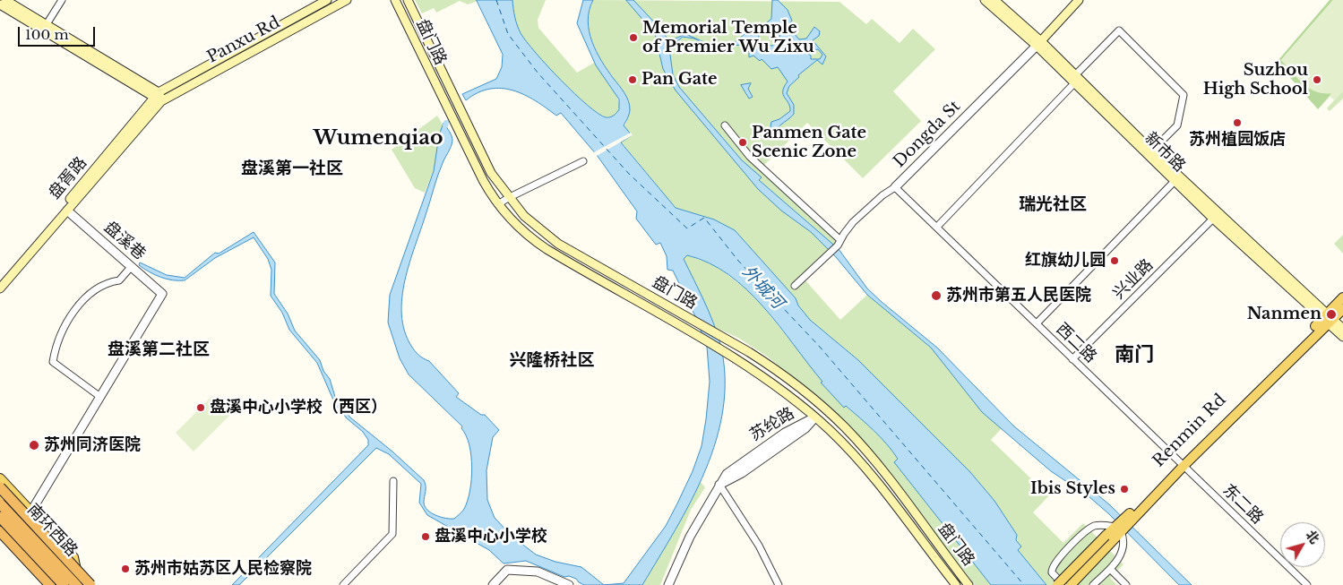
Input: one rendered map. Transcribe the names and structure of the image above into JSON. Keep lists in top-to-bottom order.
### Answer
{
  "streets": {
    "main road": [
      "Panxu Rd",
      "盘门路",
      "Dongda St",
      "新市路",
      "盘胥路",
      "Renmin Rd",
      "南环西路"
    ],
    "street": [
      "盘溪巷",
      "兴业路",
      "西二路",
      "苏纶路",
      "东二路"
    ]
  },
  "crossings": [
    ["Panxu Rd", "盘胥路"],
    ["盘门路", "苏纶路"],
    ["Dongda St", "新市路"],
    ["Dongda St", "西二路"],
    ["新市路", "兴业路"],
    ["新市路", "Renmin Rd"],
    ["盘胥路", "盘溪巷"],
    ["兴业路", "西二路"],
    ["西二路", "Renmin Rd"],
    ["西二路", "东二路"],
    ["Renmin Rd", "东二路"]
  ],
  "districts": [
    "Wumenqiao",
    "盘溪第一社区",
    "瑞光社区",
    "盘溪第二社区",
    "南门",
    "兴隆桥社区"
  ],
  "water": ["外城河"],
  "places": [
    "Memorial Temple of Premier Wu Zixu",
    "Pan Gate",
    "Suzhou High School",
    "苏州植园饭店",
    "Panmen Gate Scenic Zone",
    "红旗幼儿园",
    "苏州市第五人民医院",
    "Nanmen",
    "盘溪中心小学校（西区）",
    "苏州同济医院",
    "Ibis Styles",
    "盘溪中心小学校",
    "苏州市姑苏区人民检察院"
  ],
  "scale_bar": "100 m",
  "north": "top right"
}
